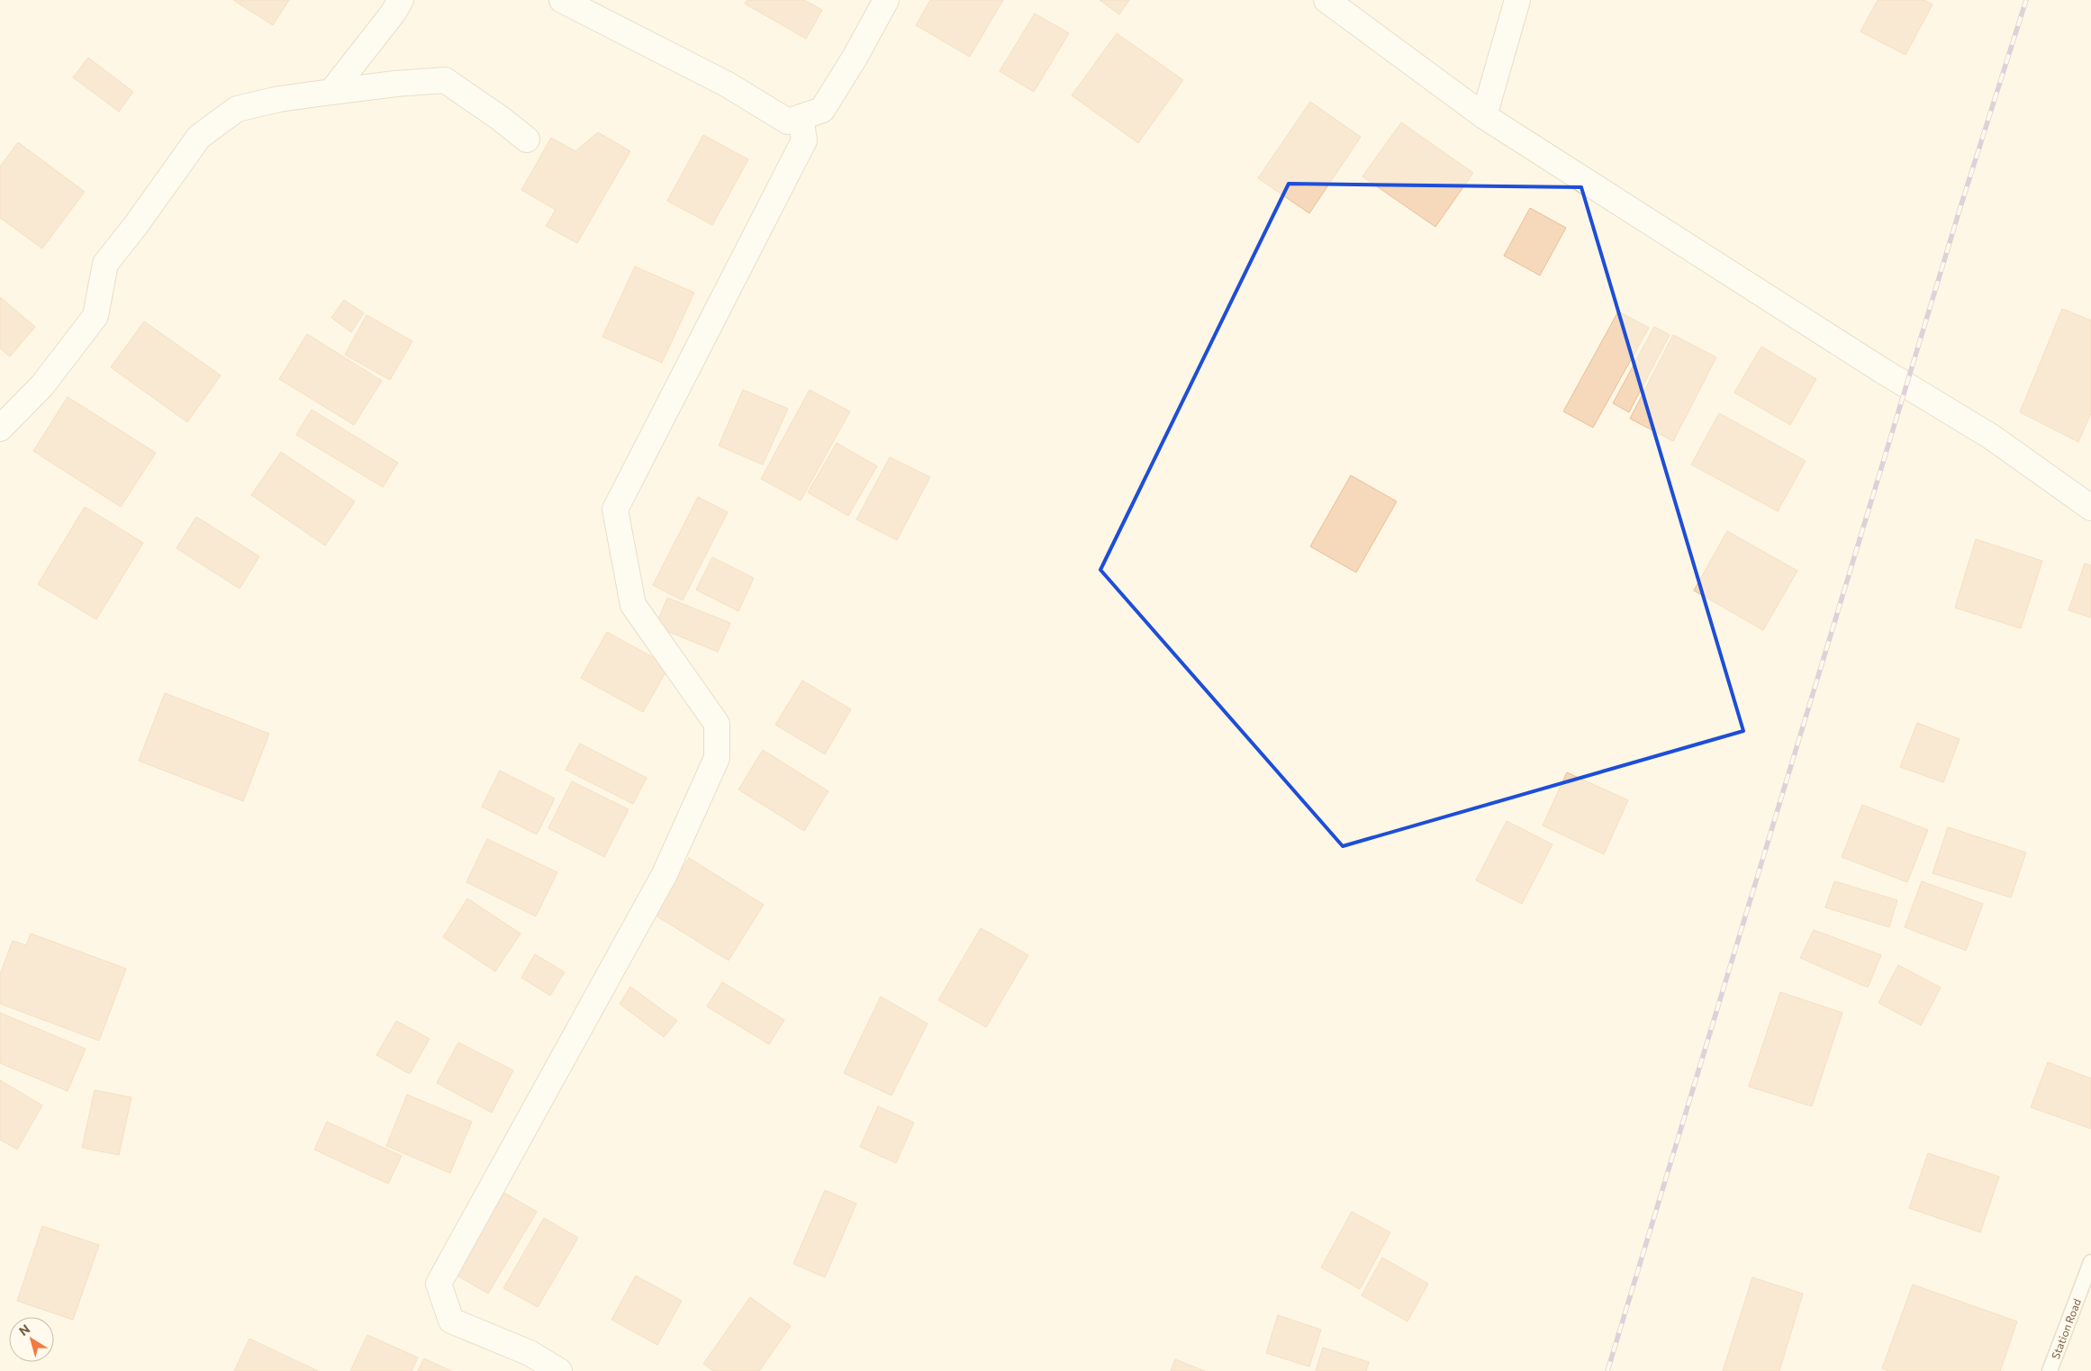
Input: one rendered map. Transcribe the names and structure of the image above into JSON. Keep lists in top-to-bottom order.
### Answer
{
  "streets": {
    "lane": ["Station Road"]
  },
  "north": "top left"
}
